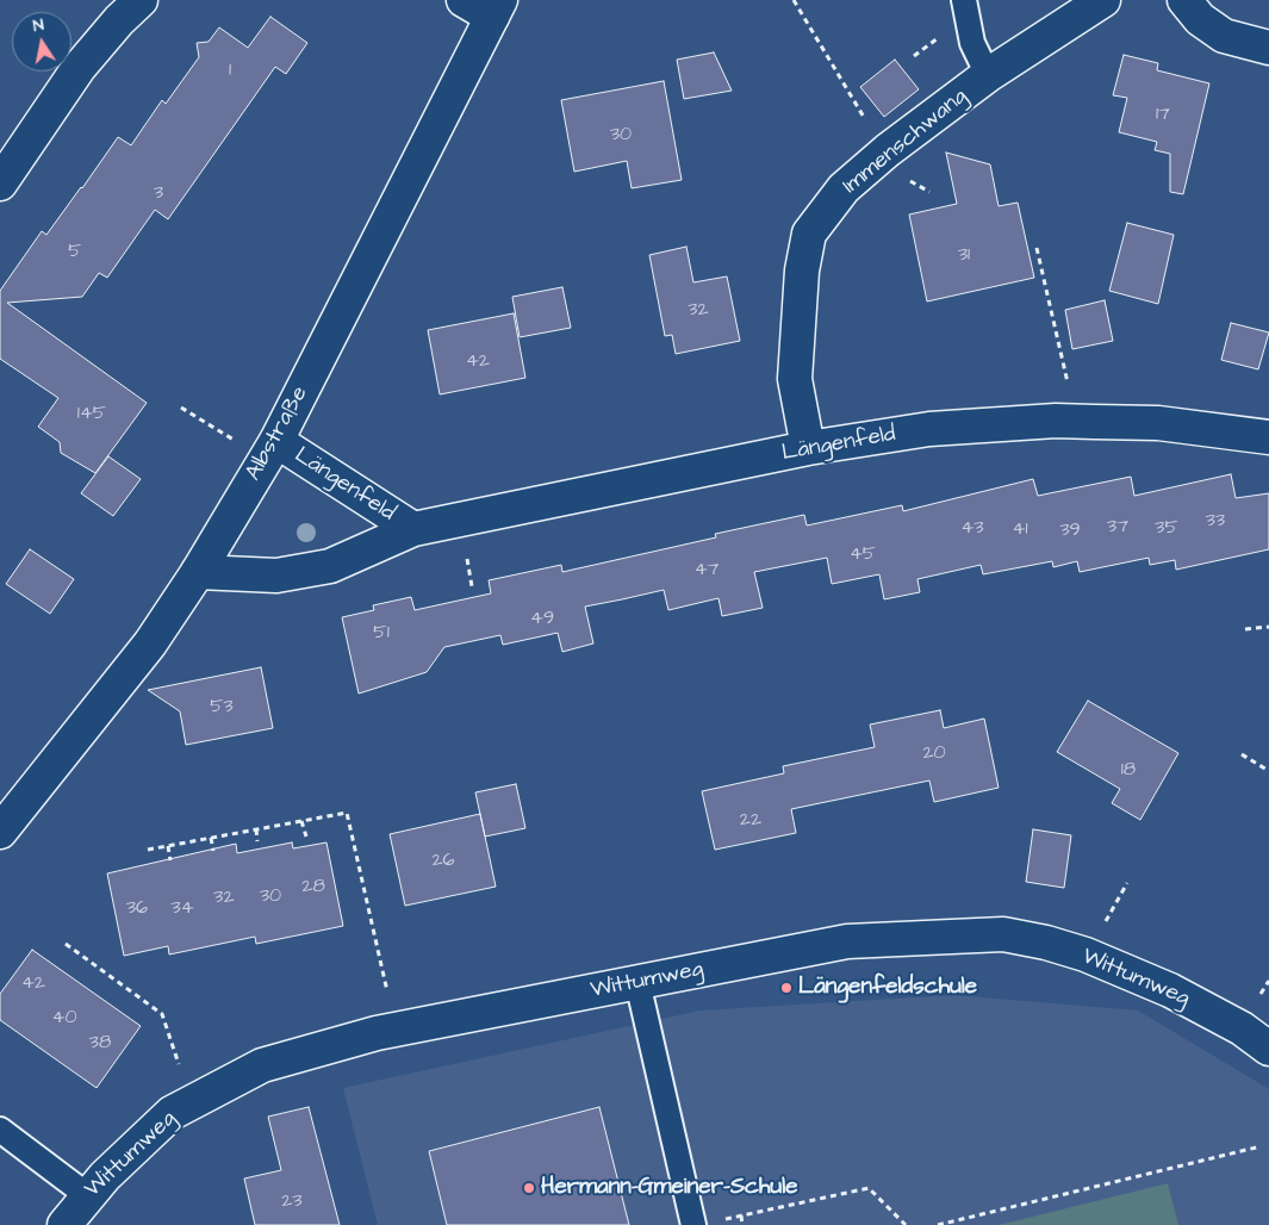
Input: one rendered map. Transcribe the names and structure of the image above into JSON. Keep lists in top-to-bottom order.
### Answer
{
  "streets": {
    "street": [
      "Immenschwang",
      "Albstraße",
      "Längenfeld",
      "Wittumweg"
    ]
  },
  "crossings": [
    ["Immenschwang", "Längenfeld"],
    ["Albstraße", "Längenfeld"]
  ],
  "places": ["Längenfeldschule", "Hermann-Gmeiner-Schule"],
  "house_numbers": [
    "1",
    "17",
    "30",
    "3",
    "5",
    "31",
    "32",
    "42",
    "145",
    "33",
    "37",
    "43",
    "35",
    "41",
    "39",
    "45",
    "47",
    "49",
    "51",
    "53",
    "20",
    "18",
    "22",
    "26",
    "28",
    "30",
    "32",
    "36",
    "34",
    "42",
    "40",
    "38",
    "23"
  ],
  "north": "top"
}
